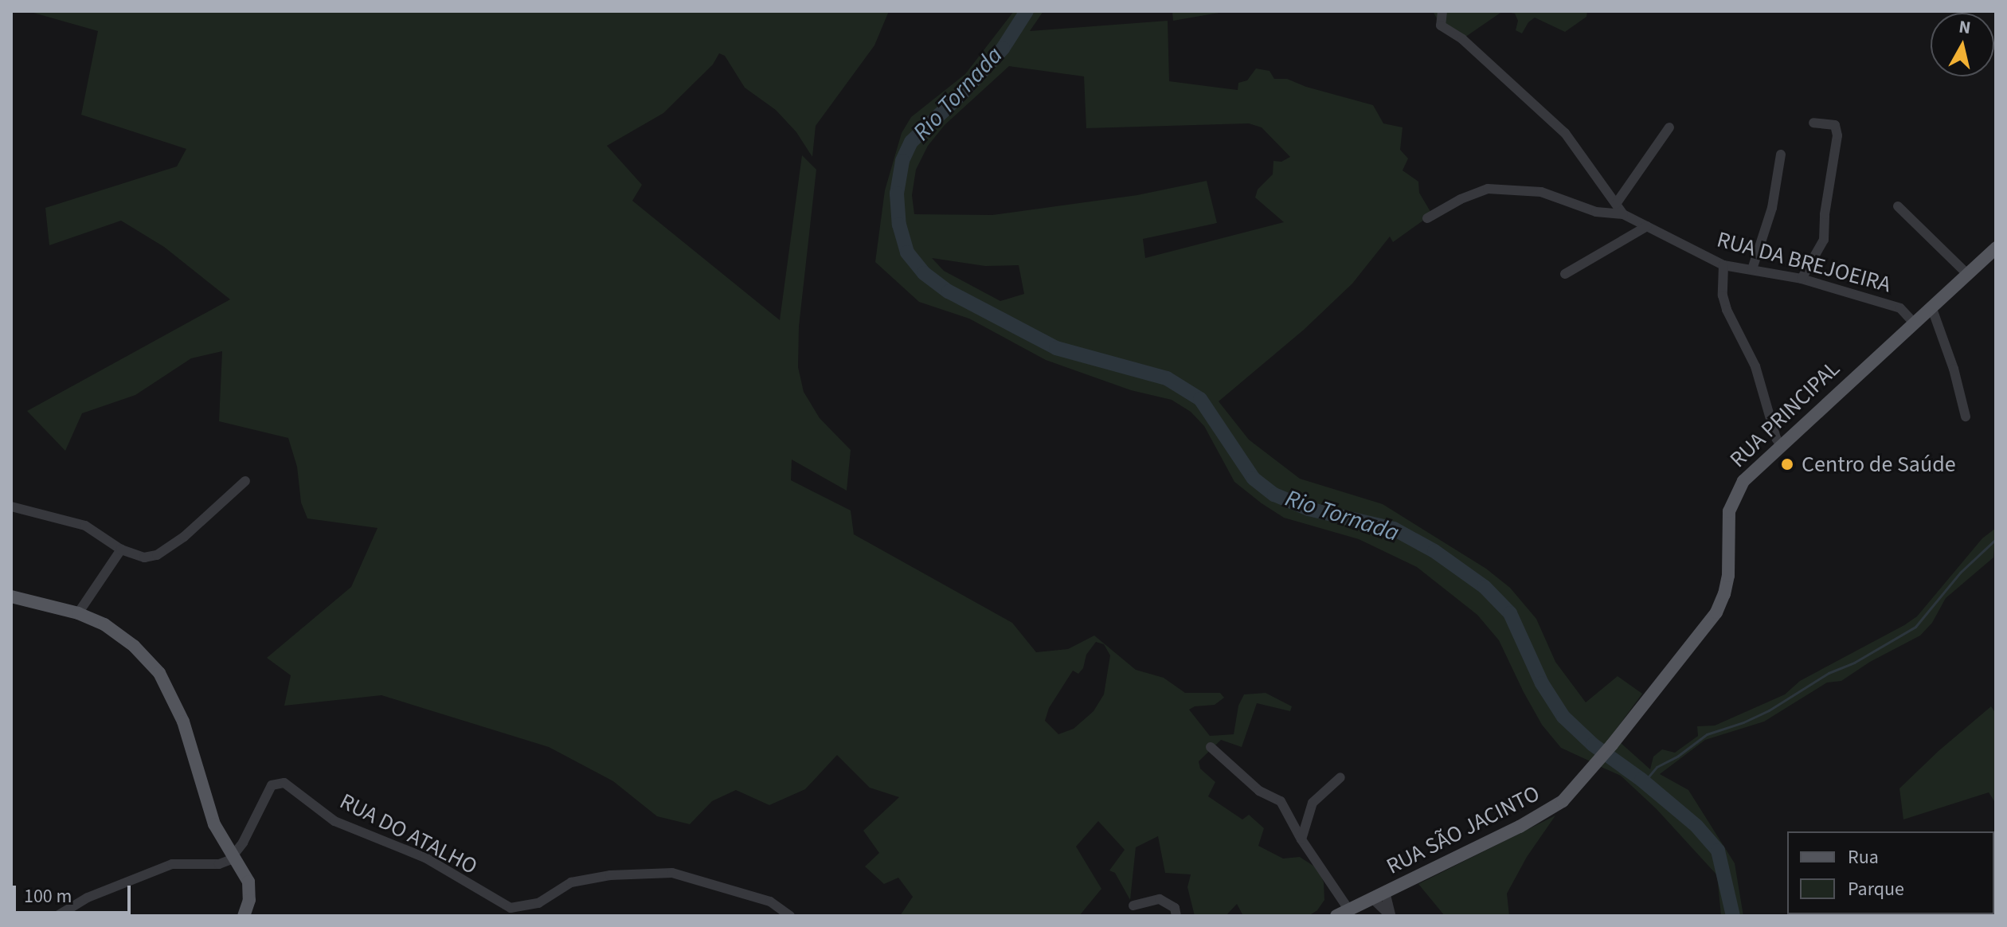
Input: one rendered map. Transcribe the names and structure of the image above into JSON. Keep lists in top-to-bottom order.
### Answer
{
  "streets": {
    "main road": ["RUA PRINCIPAL", "RUA SÃO JACINTO"],
    "street": ["RUA DA BREJOEIRA", "RUA DO ATALHO"]
  },
  "crossings": [
    ["RUA DA BREJOEIRA", "RUA PRINCIPAL"],
    ["RUA PRINCIPAL", "RUA SÃO JACINTO"]
  ],
  "water": ["Rio Tornada"],
  "places": ["Centro de Saúde"],
  "legend": ["Rua", "Parque"],
  "scale_bar": "100 m",
  "north": "top"
}
